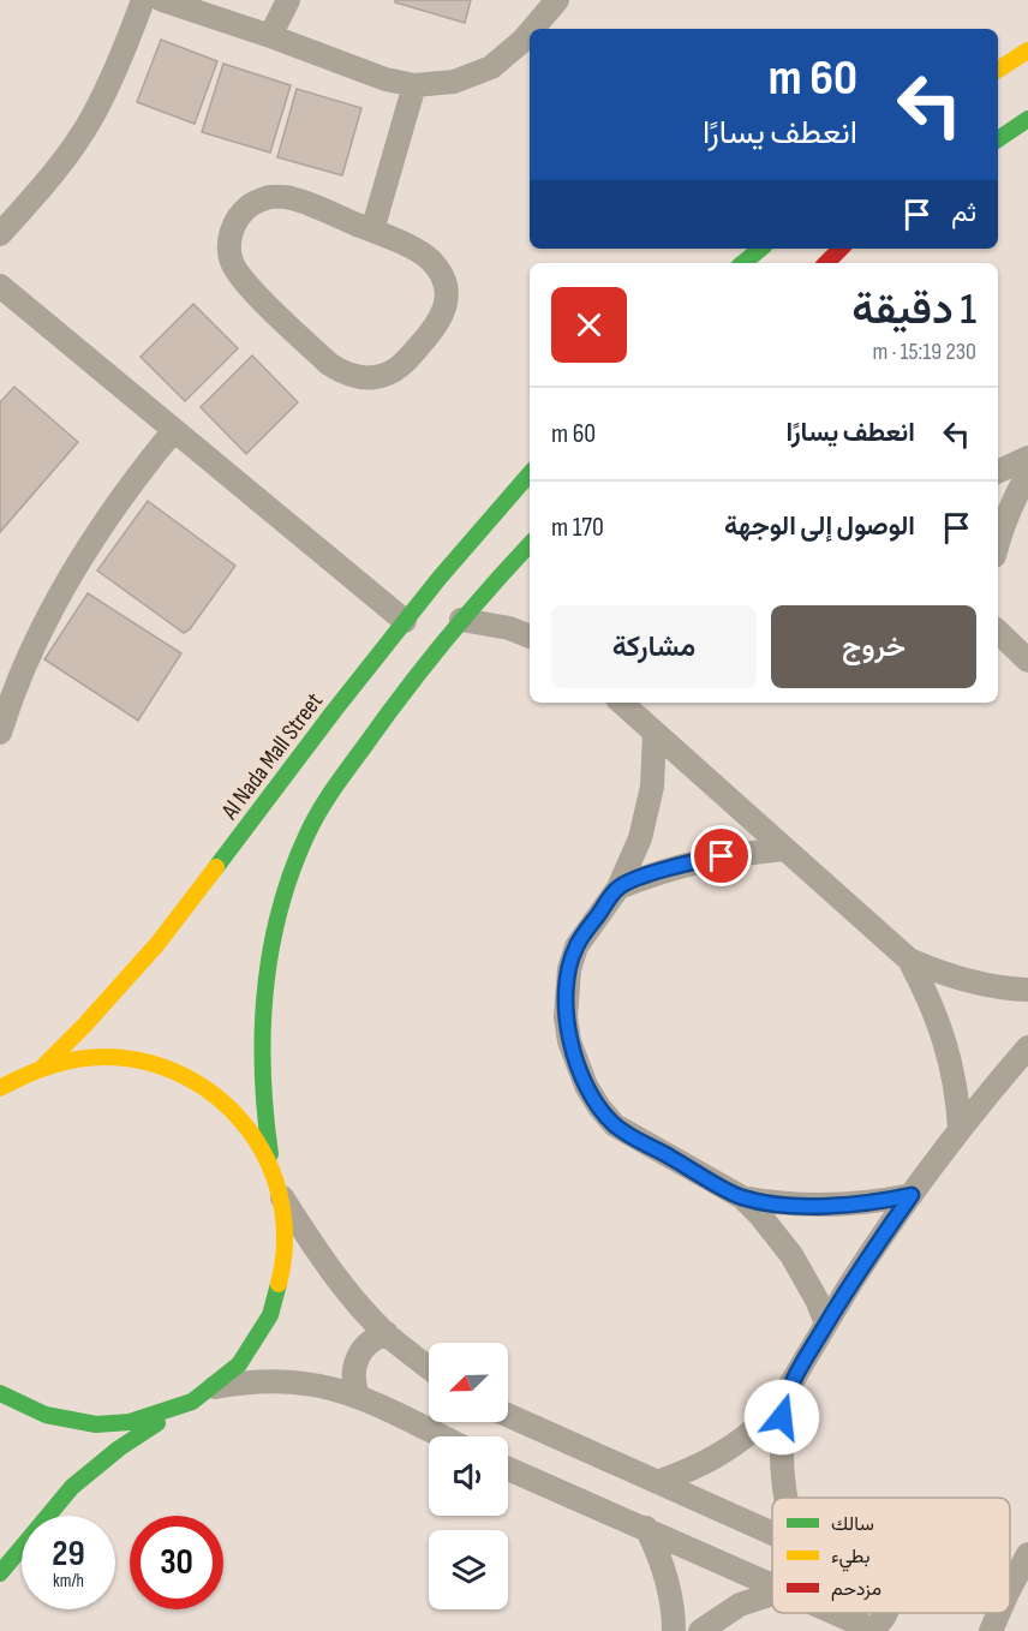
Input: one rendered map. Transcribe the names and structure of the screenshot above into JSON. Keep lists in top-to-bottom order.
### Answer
{
  "streets": {
    "street": ["Al Nada Mall Street"]
  },
  "legend": ["سالك", "بطيء", "مزدحم"],
  "north": "bottom left",
  "page": {
    "turn": ["60 m", "انعطف يسارًا"],
    "then": "ثم",
    "heading": ["1 دقيقة", "230 m · 15:19"],
    "list": [
      {
        "name": "انعطف يسارًا",
        "value": "60 m"
      },
      {
        "name": "الوصول إلى الوجهة",
        "value": "170 m"
      }
    ],
    "buttons": ["خروج", "مشاركة"],
    "speed": "29 km/h",
    "limit": "30"
  }
}
